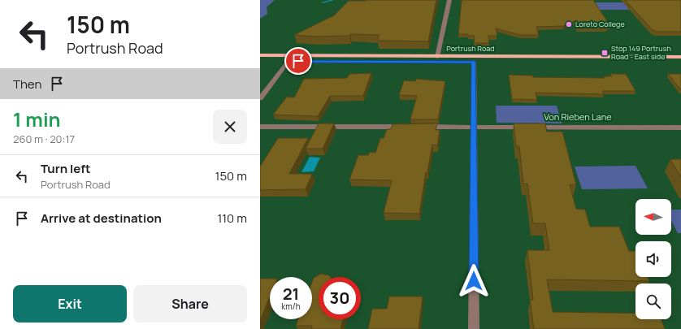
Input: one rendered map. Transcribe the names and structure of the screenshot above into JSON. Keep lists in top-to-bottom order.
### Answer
{
  "streets": {
    "highway": ["Portrush Road"],
    "street": ["Von Rieben Lane"]
  },
  "places": {
    "other": ["Loreto College"],
    "transit": ["Stop 149 Portrush Road - East side"]
  },
  "north": "left",
  "page": {
    "turn": ["150 m", "Portrush Road"],
    "then": "Then",
    "heading": ["1 min", "260 m · 20:17"],
    "list": [
      {
        "name": "Turn left",
        "note": "Portrush Road",
        "value": "150 m"
      },
      {
        "name": "Arrive at destination",
        "value": "110 m"
      }
    ],
    "speed": "21 km/h",
    "limit": "30",
    "buttons": ["Exit", "Share"]
  }
}
